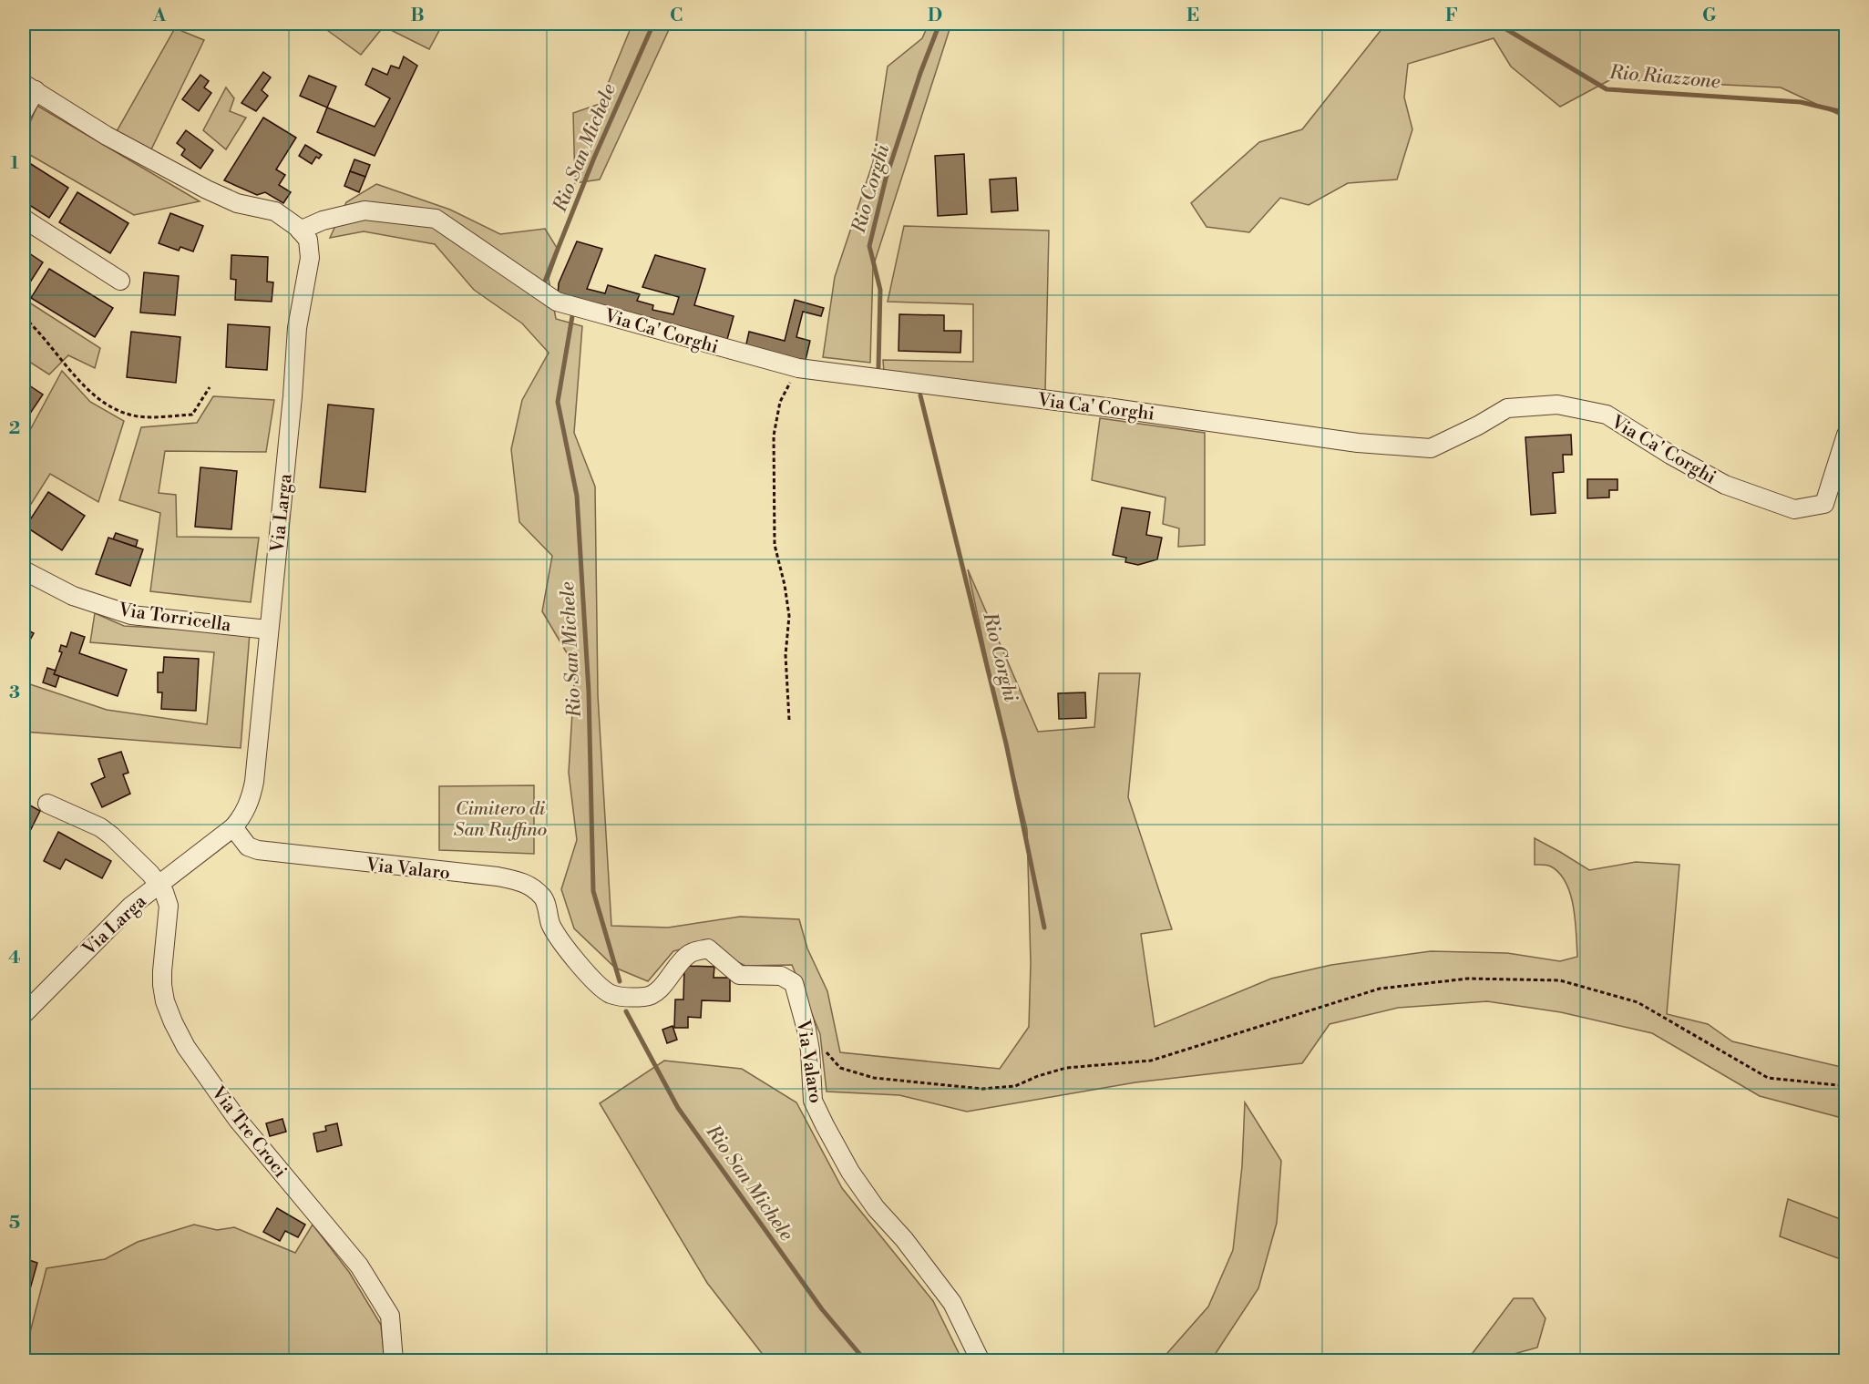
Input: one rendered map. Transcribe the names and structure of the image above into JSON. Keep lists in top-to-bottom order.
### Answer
{
  "streets": {
    "street": [
      "Via Ca' Corghi",
      "Via Larga",
      "Via Torricella",
      "Via Valaro",
      "Via Tre Croci"
    ]
  },
  "crossings": [
    ["Via Ca' Corghi", "Via Larga"],
    ["Via Larga", "Via Torricella"],
    ["Via Larga", "Via Valaro"],
    ["Via Larga", "Via Tre Croci"]
  ],
  "water": ["Rio Riazzone", "Rio San Michele", "Rio Corghi"],
  "parks": ["Cimitero di San Ruffino"],
  "grid": {
    "columns": [
      "A",
      "B",
      "C",
      "D",
      "E",
      "F",
      "G"
    ],
    "rows": [
      "1",
      "2",
      "3",
      "4",
      "5"
    ]
  }
}
